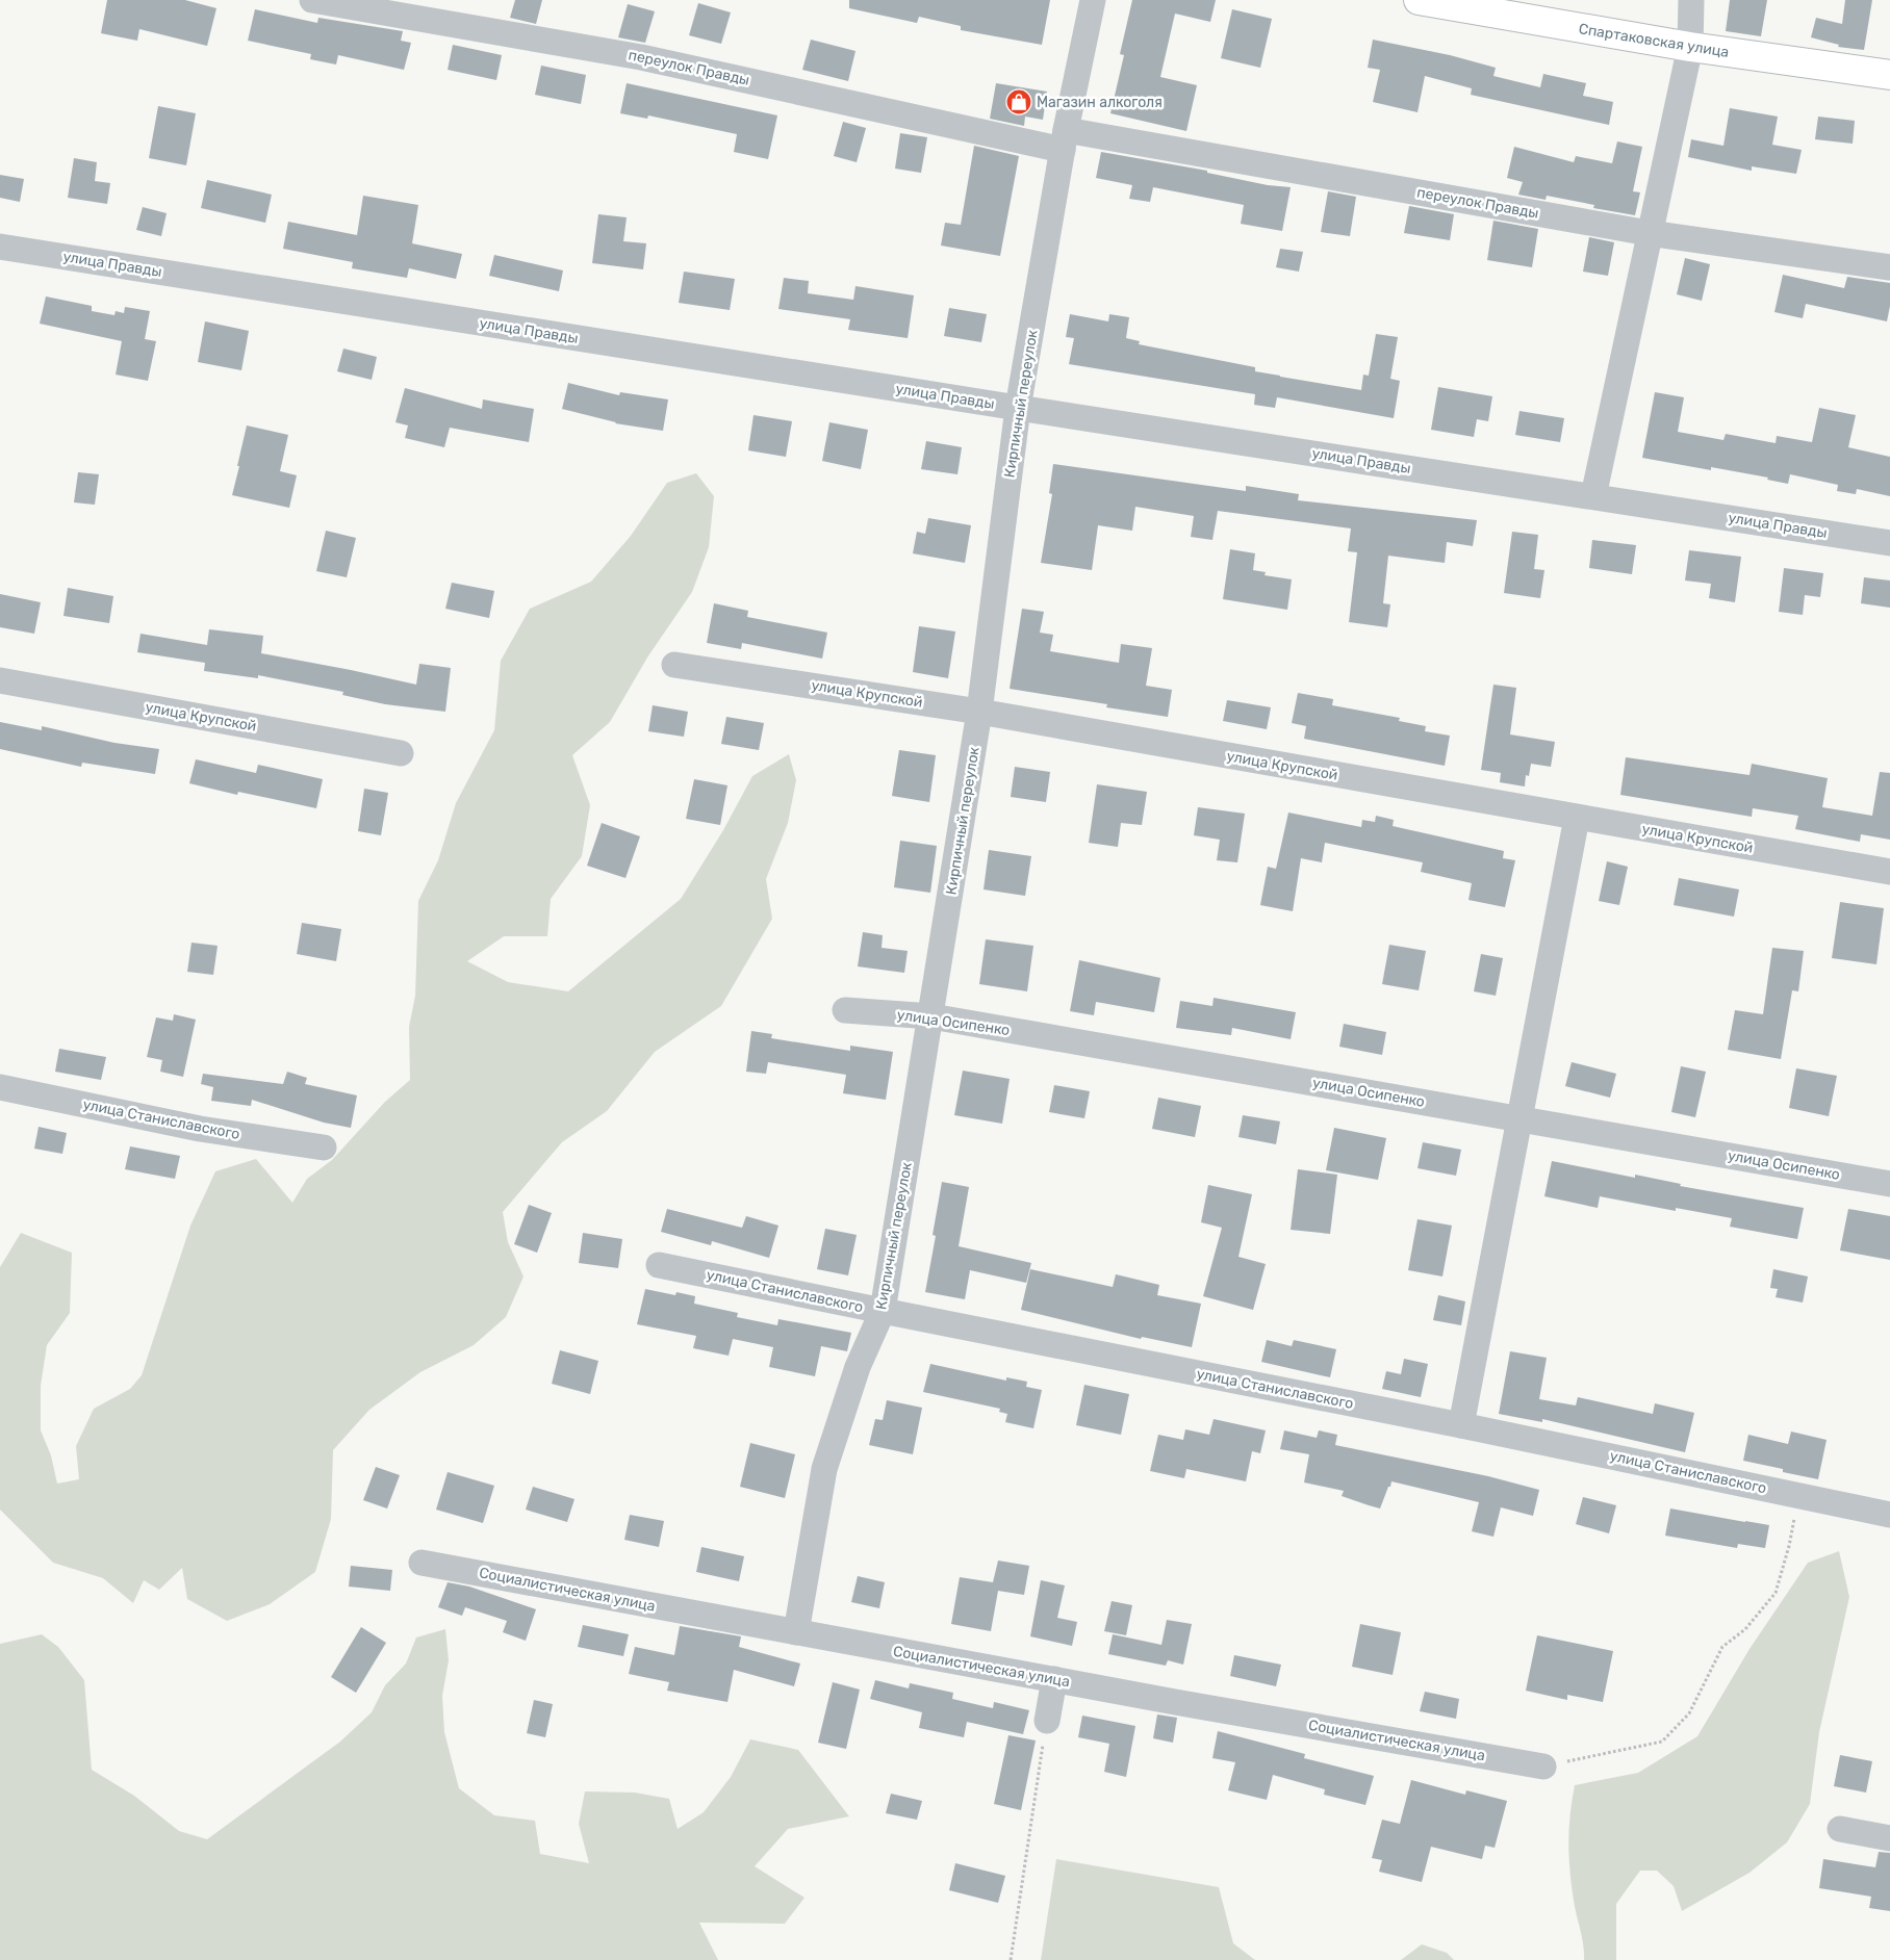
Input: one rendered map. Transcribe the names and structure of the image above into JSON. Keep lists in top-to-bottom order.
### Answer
{
  "streets": {
    "street": [
      "Спартаковская улица",
      "переулок Правды",
      "улица Правды",
      "Кирпичный переулок",
      "улица Крупской",
      "улица Осипенко",
      "улица Станиславского",
      "Социалистическая улица"
    ]
  },
  "crossings": [
    ["переулок Правды", "Кирпичный переулок"],
    ["улица Правды", "Кирпичный переулок"],
    ["Кирпичный переулок", "улица Крупской"],
    ["Кирпичный переулок", "улица Осипенко"],
    ["Кирпичный переулок", "улица Станиславского"],
    ["Кирпичный переулок", "Социалистическая улица"]
  ],
  "places": {
    "shop": ["Магазин алкоголя"]
  }
}
